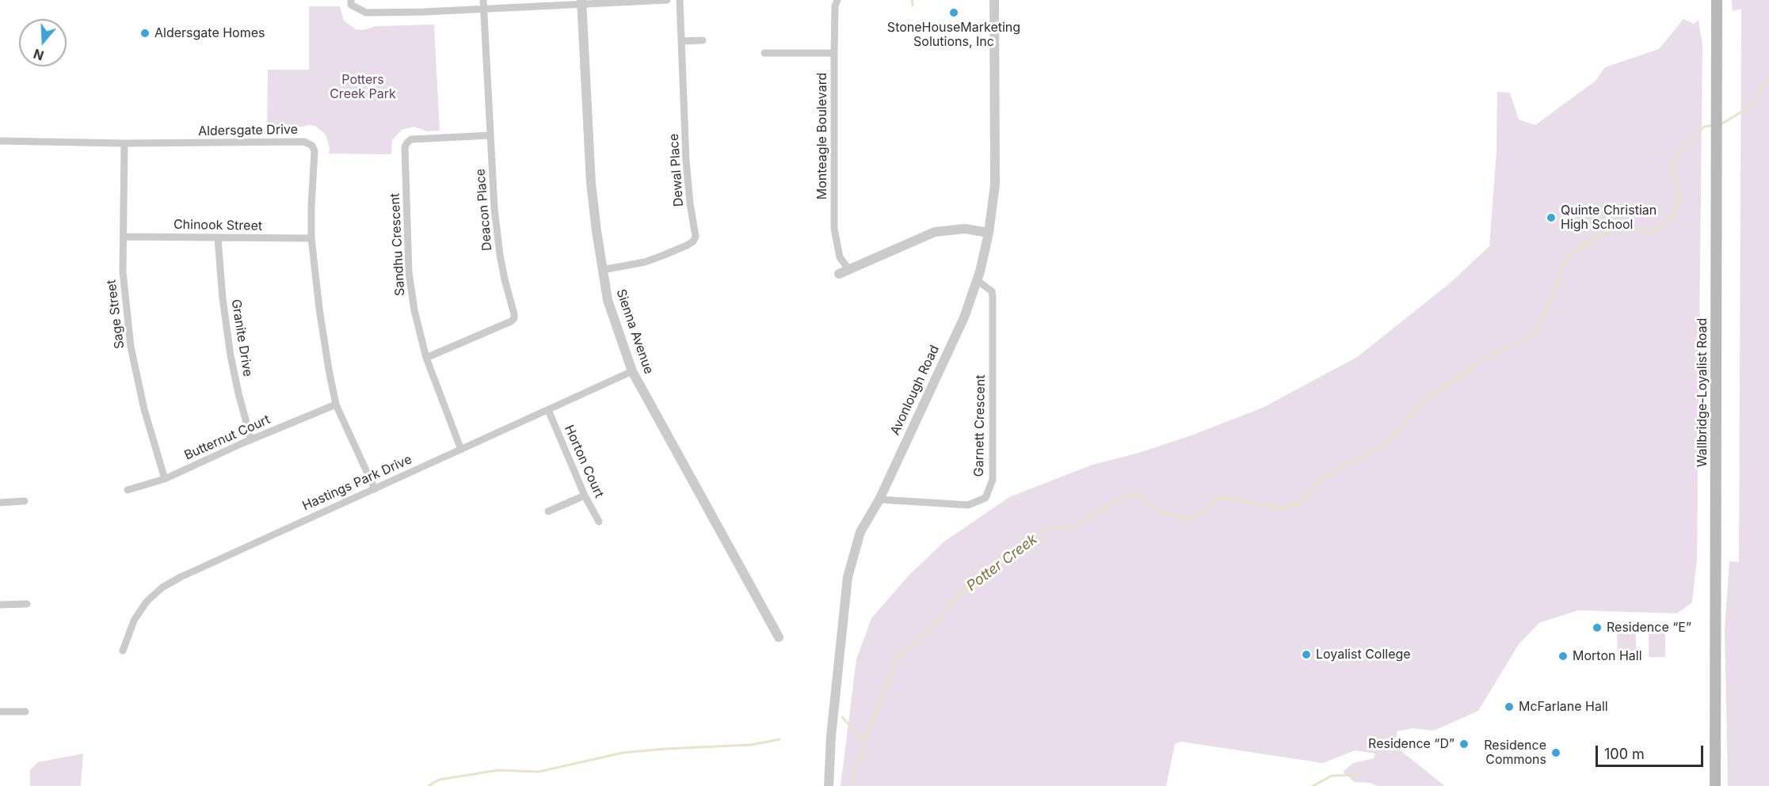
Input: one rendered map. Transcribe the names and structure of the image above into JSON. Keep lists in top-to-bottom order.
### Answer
{
  "streets": {
    "main road": ["Wallbridge-Loyalist Road"],
    "street": [
      "Aldersgate Drive",
      "Monteagle Boulevard",
      "Dewal Place",
      "Deacon Place",
      "Chinook Street",
      "Sandhu Crescent",
      "Sage Street",
      "Sienna Avenue",
      "Granite Drive",
      "Avonlough Road",
      "Garnett Crescent",
      "Butternut Court",
      "Horton Court",
      "Hastings Park Drive"
    ]
  },
  "crossings": [
    ["Aldersgate Drive", "Chinook Street"],
    ["Aldersgate Drive", "Sage Street"],
    ["Aldersgate Drive", "Butternut Court"],
    ["Aldersgate Drive", "Hastings Park Drive"],
    ["Dewal Place", "Sienna Avenue"],
    ["Deacon Place", "Sandhu Crescent"],
    ["Chinook Street", "Sage Street"],
    ["Chinook Street", "Granite Drive"],
    ["Sandhu Crescent", "Hastings Park Drive"],
    ["Sage Street", "Butternut Court"],
    ["Sienna Avenue", "Hastings Park Drive"],
    ["Granite Drive", "Butternut Court"],
    ["Avonlough Road", "Garnett Crescent"],
    ["Horton Court", "Hastings Park Drive"]
  ],
  "water": ["Potter Creek"],
  "parks": ["Potters Creek Park"],
  "places": [
    "StoneHouseMarketing Solutions, Inc",
    "Aldersgate Homes",
    "Quinte Christian High School",
    "Residence “E”",
    "Loyalist College",
    "Morton Hall",
    "McFarlane Hall",
    "Residence “D”",
    "Residence Commons"
  ],
  "scale_bar": "100 m",
  "north": "bottom"
}
